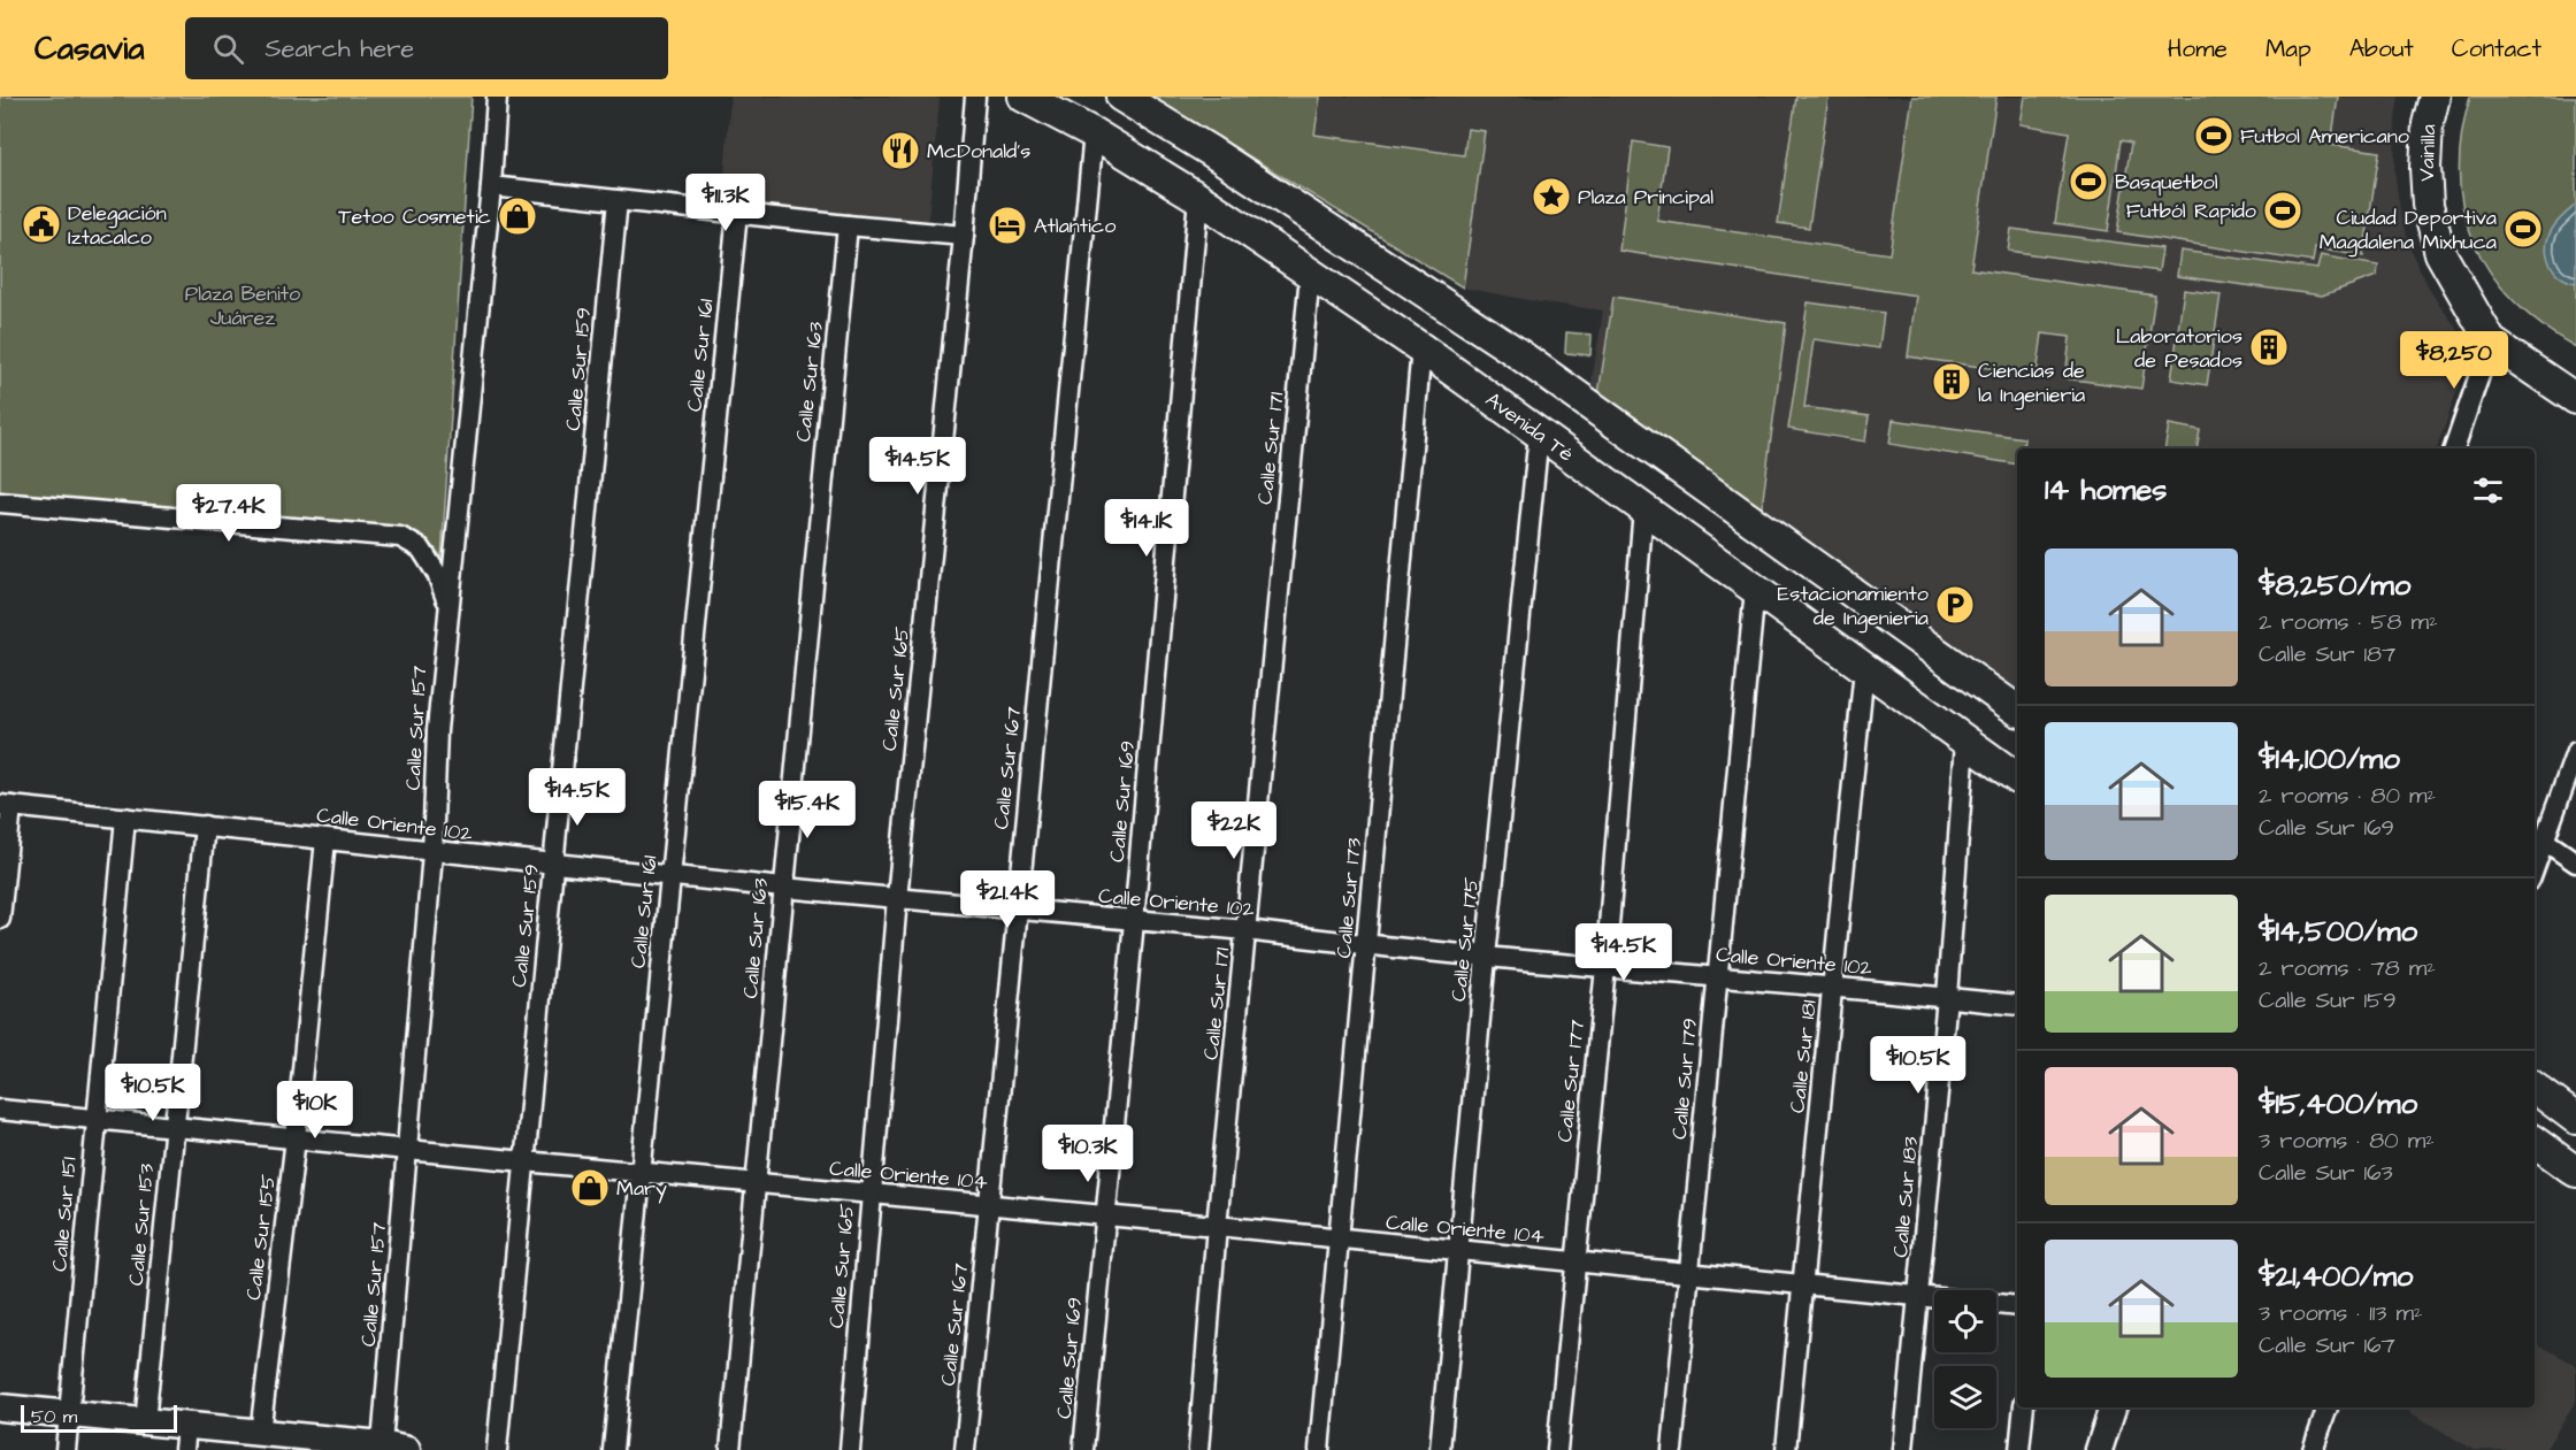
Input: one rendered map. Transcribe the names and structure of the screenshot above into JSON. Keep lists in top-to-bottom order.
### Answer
{
  "streets": {
    "main road": ["Vainilla", "Avenida Té"],
    "street": [
      "Calle Sur 161",
      "Calle Sur 159",
      "Calle Sur 163",
      "Calle Sur 171",
      "Calle Sur 165",
      "Calle Sur 157",
      "Calle Sur 167",
      "Calle Sur 169",
      "Calle Oriente 102",
      "Calle Sur 173",
      "Calle Sur 175",
      "Calle Sur 181",
      "Calle Sur 179",
      "Calle Sur 177",
      "Calle Oriente 104",
      "Calle Sur 183",
      "Calle Sur 151",
      "Calle Sur 153",
      "Calle Sur 155"
    ]
  },
  "crossings": [
    ["Calle Sur 161", "Calle Oriente 102"],
    ["Calle Sur 161", "Calle Oriente 104"],
    ["Calle Sur 159", "Calle Oriente 102"],
    ["Calle Sur 159", "Calle Oriente 104"],
    ["Calle Sur 163", "Calle Oriente 102"],
    ["Calle Sur 163", "Calle Oriente 104"],
    ["Avenida Té", "Calle Sur 171"],
    ["Avenida Té", "Calle Sur 167"],
    ["Avenida Té", "Calle Sur 169"],
    ["Avenida Té", "Calle Sur 173"],
    ["Avenida Té", "Calle Sur 175"],
    ["Avenida Té", "Calle Sur 181"],
    ["Avenida Té", "Calle Sur 179"],
    ["Avenida Té", "Calle Sur 177"],
    ["Avenida Té", "Calle Sur 183"],
    ["Calle Sur 171", "Calle Oriente 102"],
    ["Calle Sur 171", "Calle Oriente 104"],
    ["Calle Sur 165", "Calle Oriente 102"],
    ["Calle Sur 165", "Calle Oriente 104"],
    ["Calle Sur 157", "Calle Oriente 102"],
    ["Calle Sur 157", "Calle Oriente 104"],
    ["Calle Sur 167", "Calle Oriente 102"],
    ["Calle Sur 167", "Calle Oriente 104"],
    ["Calle Sur 169", "Calle Oriente 102"],
    ["Calle Sur 169", "Calle Oriente 104"],
    ["Calle Oriente 102", "Calle Sur 173"],
    ["Calle Oriente 102", "Calle Sur 175"],
    ["Calle Oriente 102", "Calle Sur 181"],
    ["Calle Oriente 102", "Calle Sur 179"],
    ["Calle Oriente 102", "Calle Sur 177"],
    ["Calle Oriente 102", "Calle Sur 183"],
    ["Calle Oriente 102", "Calle Sur 151"],
    ["Calle Oriente 102", "Calle Sur 153"],
    ["Calle Oriente 102", "Calle Sur 155"],
    ["Calle Sur 173", "Calle Oriente 104"],
    ["Calle Sur 175", "Calle Oriente 104"],
    ["Calle Sur 181", "Calle Oriente 104"],
    ["Calle Sur 179", "Calle Oriente 104"],
    ["Calle Sur 177", "Calle Oriente 104"],
    ["Calle Oriente 104", "Calle Sur 183"],
    ["Calle Oriente 104", "Calle Sur 151"],
    ["Calle Oriente 104", "Calle Sur 153"],
    ["Calle Oriente 104", "Calle Sur 155"]
  ],
  "parks": ["Plaza Benito Juárez"],
  "places": {
    "sports": [
      "Futbol Americano",
      "Basquetbol",
      "Futból Rapido",
      "Ciudad Deportiva Magdalena Mixhuca"
    ],
    "restaurant": ["McDonald's"],
    "place": ["Plaza Principal"],
    "shop": ["Tetoo Cosmetic", "Mary"],
    "public building": ["Delegación Iztacalco"],
    "hotel": ["Atlantico"],
    "building": ["Laboratorios de Pesados", "Ciencias de la Ingenieria"],
    "parking": ["Estacionamiento de Ingenieria"]
  },
  "scale_bar": "50 m",
  "page": {
    "header": "Casavia",
    "search": "Search here",
    "nav": [
      "Home",
      "Map",
      "About",
      "Contact"
    ],
    "price": [
      "$11.3K",
      "$8,250",
      "$14.5K",
      "$27.4K",
      "$14.1K",
      "$14.5K",
      "$15.4K",
      "$22K",
      "$21.4K",
      "$14.5K",
      "$10.5K",
      "$10.5K",
      "$10K",
      "$10.3K"
    ],
    "heading": "14 homes",
    "list": [
      {
        "name": "$8,250/mo",
        "note": "2 rooms · 58 m² · Calle Sur 187"
      },
      {
        "name": "$14,100/mo",
        "note": "2 rooms · 80 m² · Calle Sur 169"
      },
      {
        "name": "$14,500/mo",
        "note": "2 rooms · 78 m² · Calle Sur 159"
      },
      {
        "name": "$15,400/mo",
        "note": "3 rooms · 80 m² · Calle Sur 163"
      },
      {
        "name": "$21,400/mo",
        "note": "3 rooms · 113 m² · Calle Sur 167"
      }
    ],
    "scale": "50 m"
  }
}
